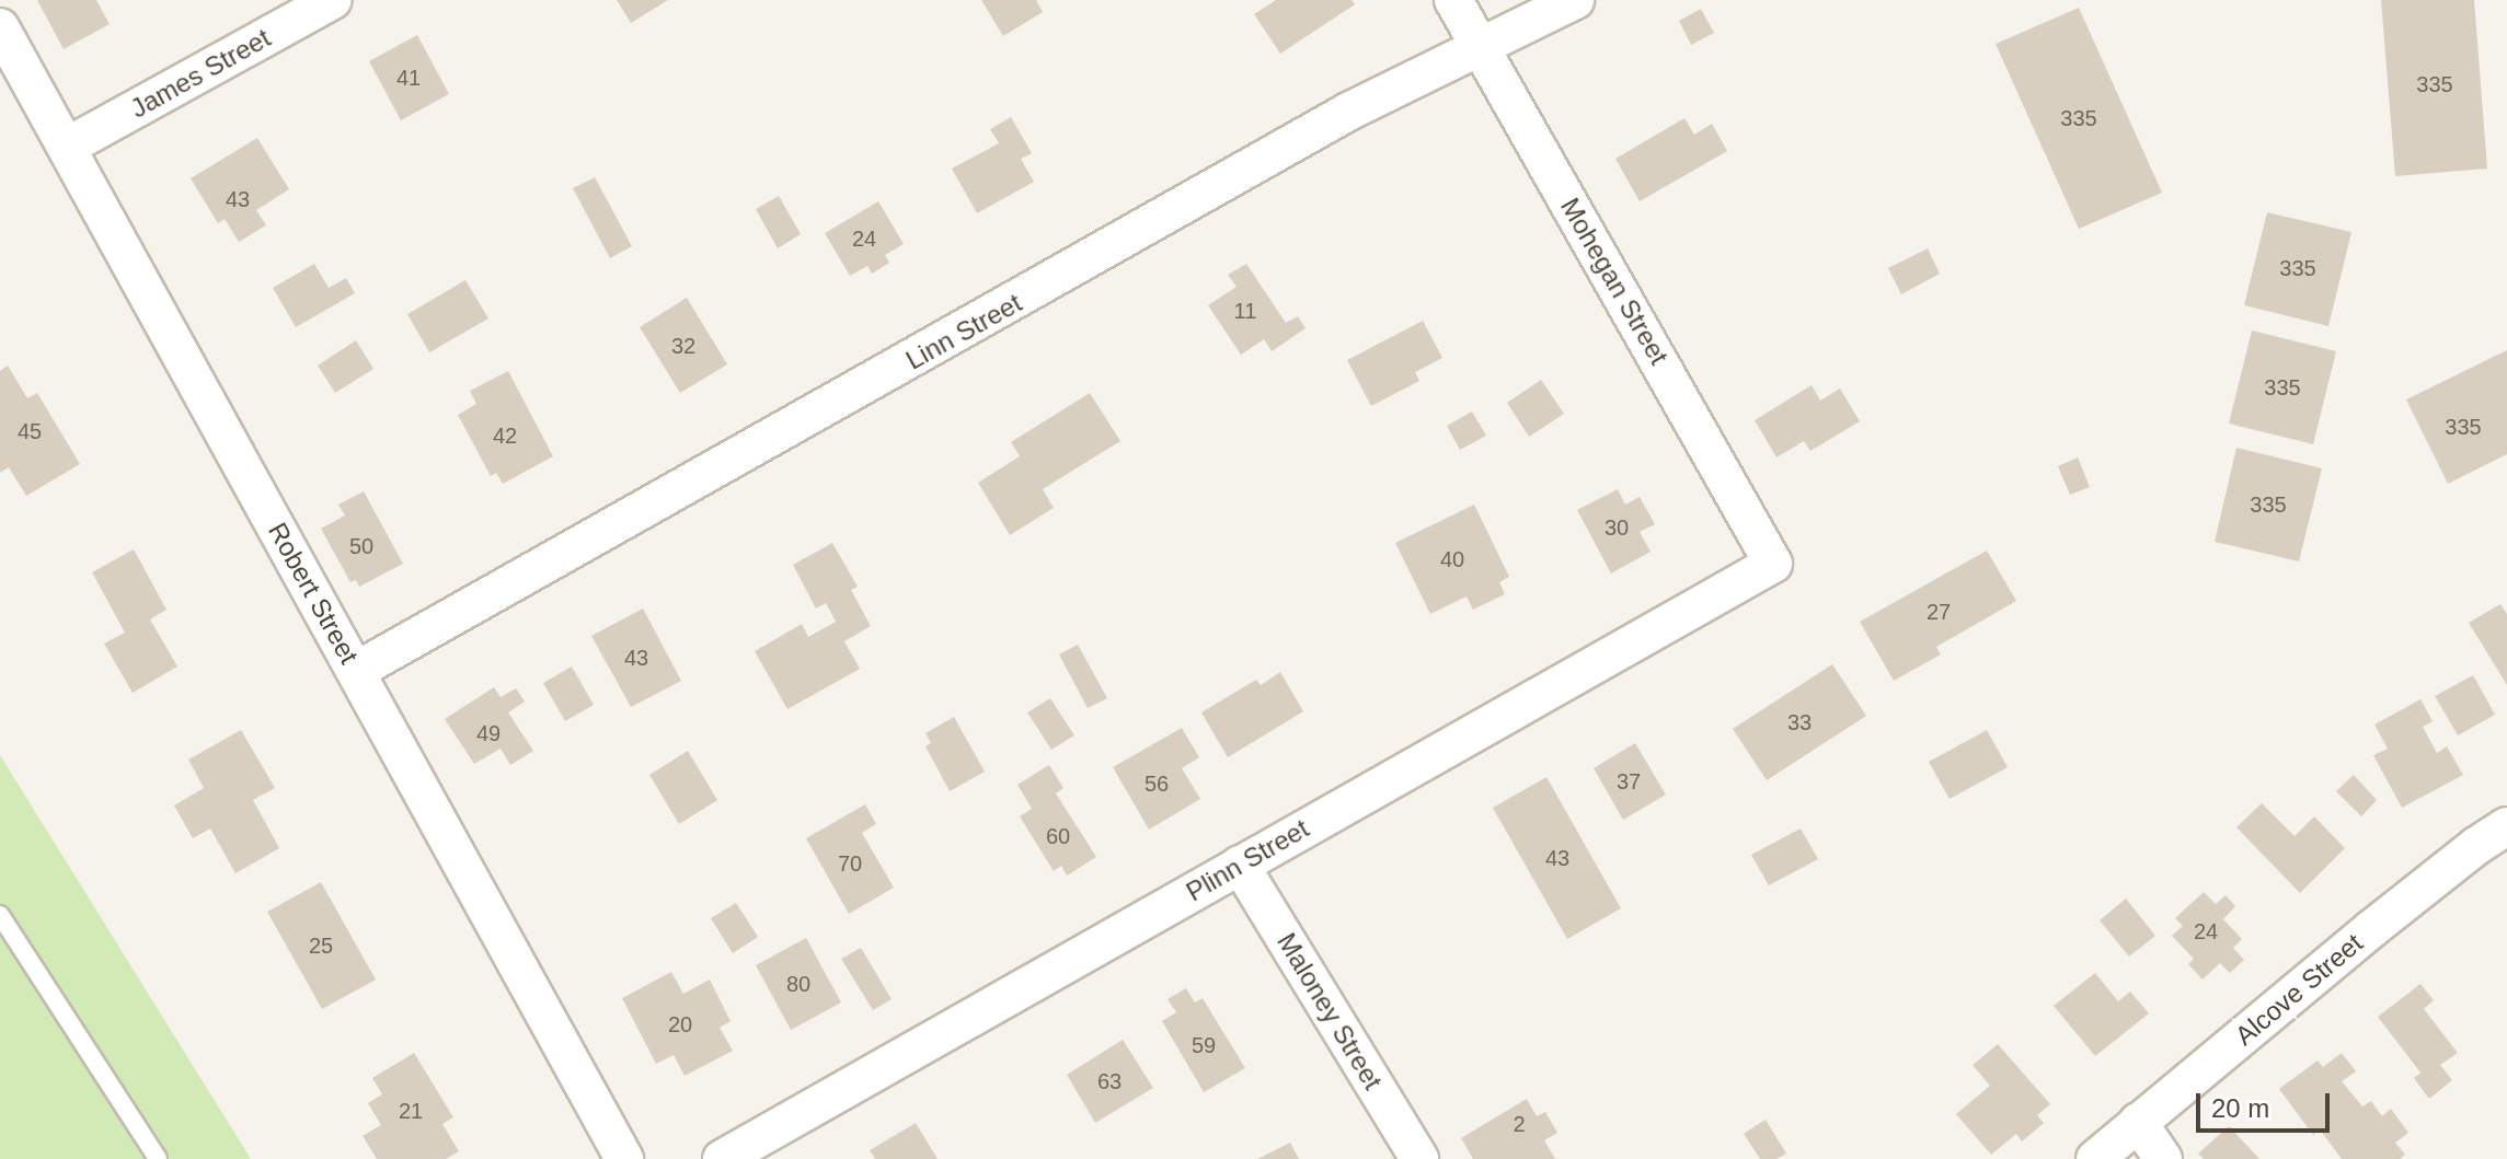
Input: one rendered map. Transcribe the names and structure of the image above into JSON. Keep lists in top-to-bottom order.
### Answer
{
  "streets": {
    "street": [
      "James Street",
      "Mohegan Street",
      "Linn Street",
      "Robert Street",
      "Plinn Street",
      "Alcove Street",
      "Maloney Street"
    ]
  },
  "crossings": [
    ["James Street", "Robert Street"],
    ["Mohegan Street", "Linn Street"],
    ["Mohegan Street", "Plinn Street"],
    ["Linn Street", "Robert Street"],
    ["Plinn Street", "Maloney Street"]
  ],
  "house_numbers": [
    "41",
    "335",
    "335",
    "43",
    "24",
    "335",
    "11",
    "32",
    "335",
    "335",
    "45",
    "42",
    "335",
    "30",
    "50",
    "40",
    "27",
    "43",
    "33",
    "49",
    "37",
    "56",
    "60",
    "43",
    "70",
    "24",
    "25",
    "80",
    "20",
    "59",
    "63",
    "21",
    "2"
  ],
  "scale_bar": "20 m"
}
